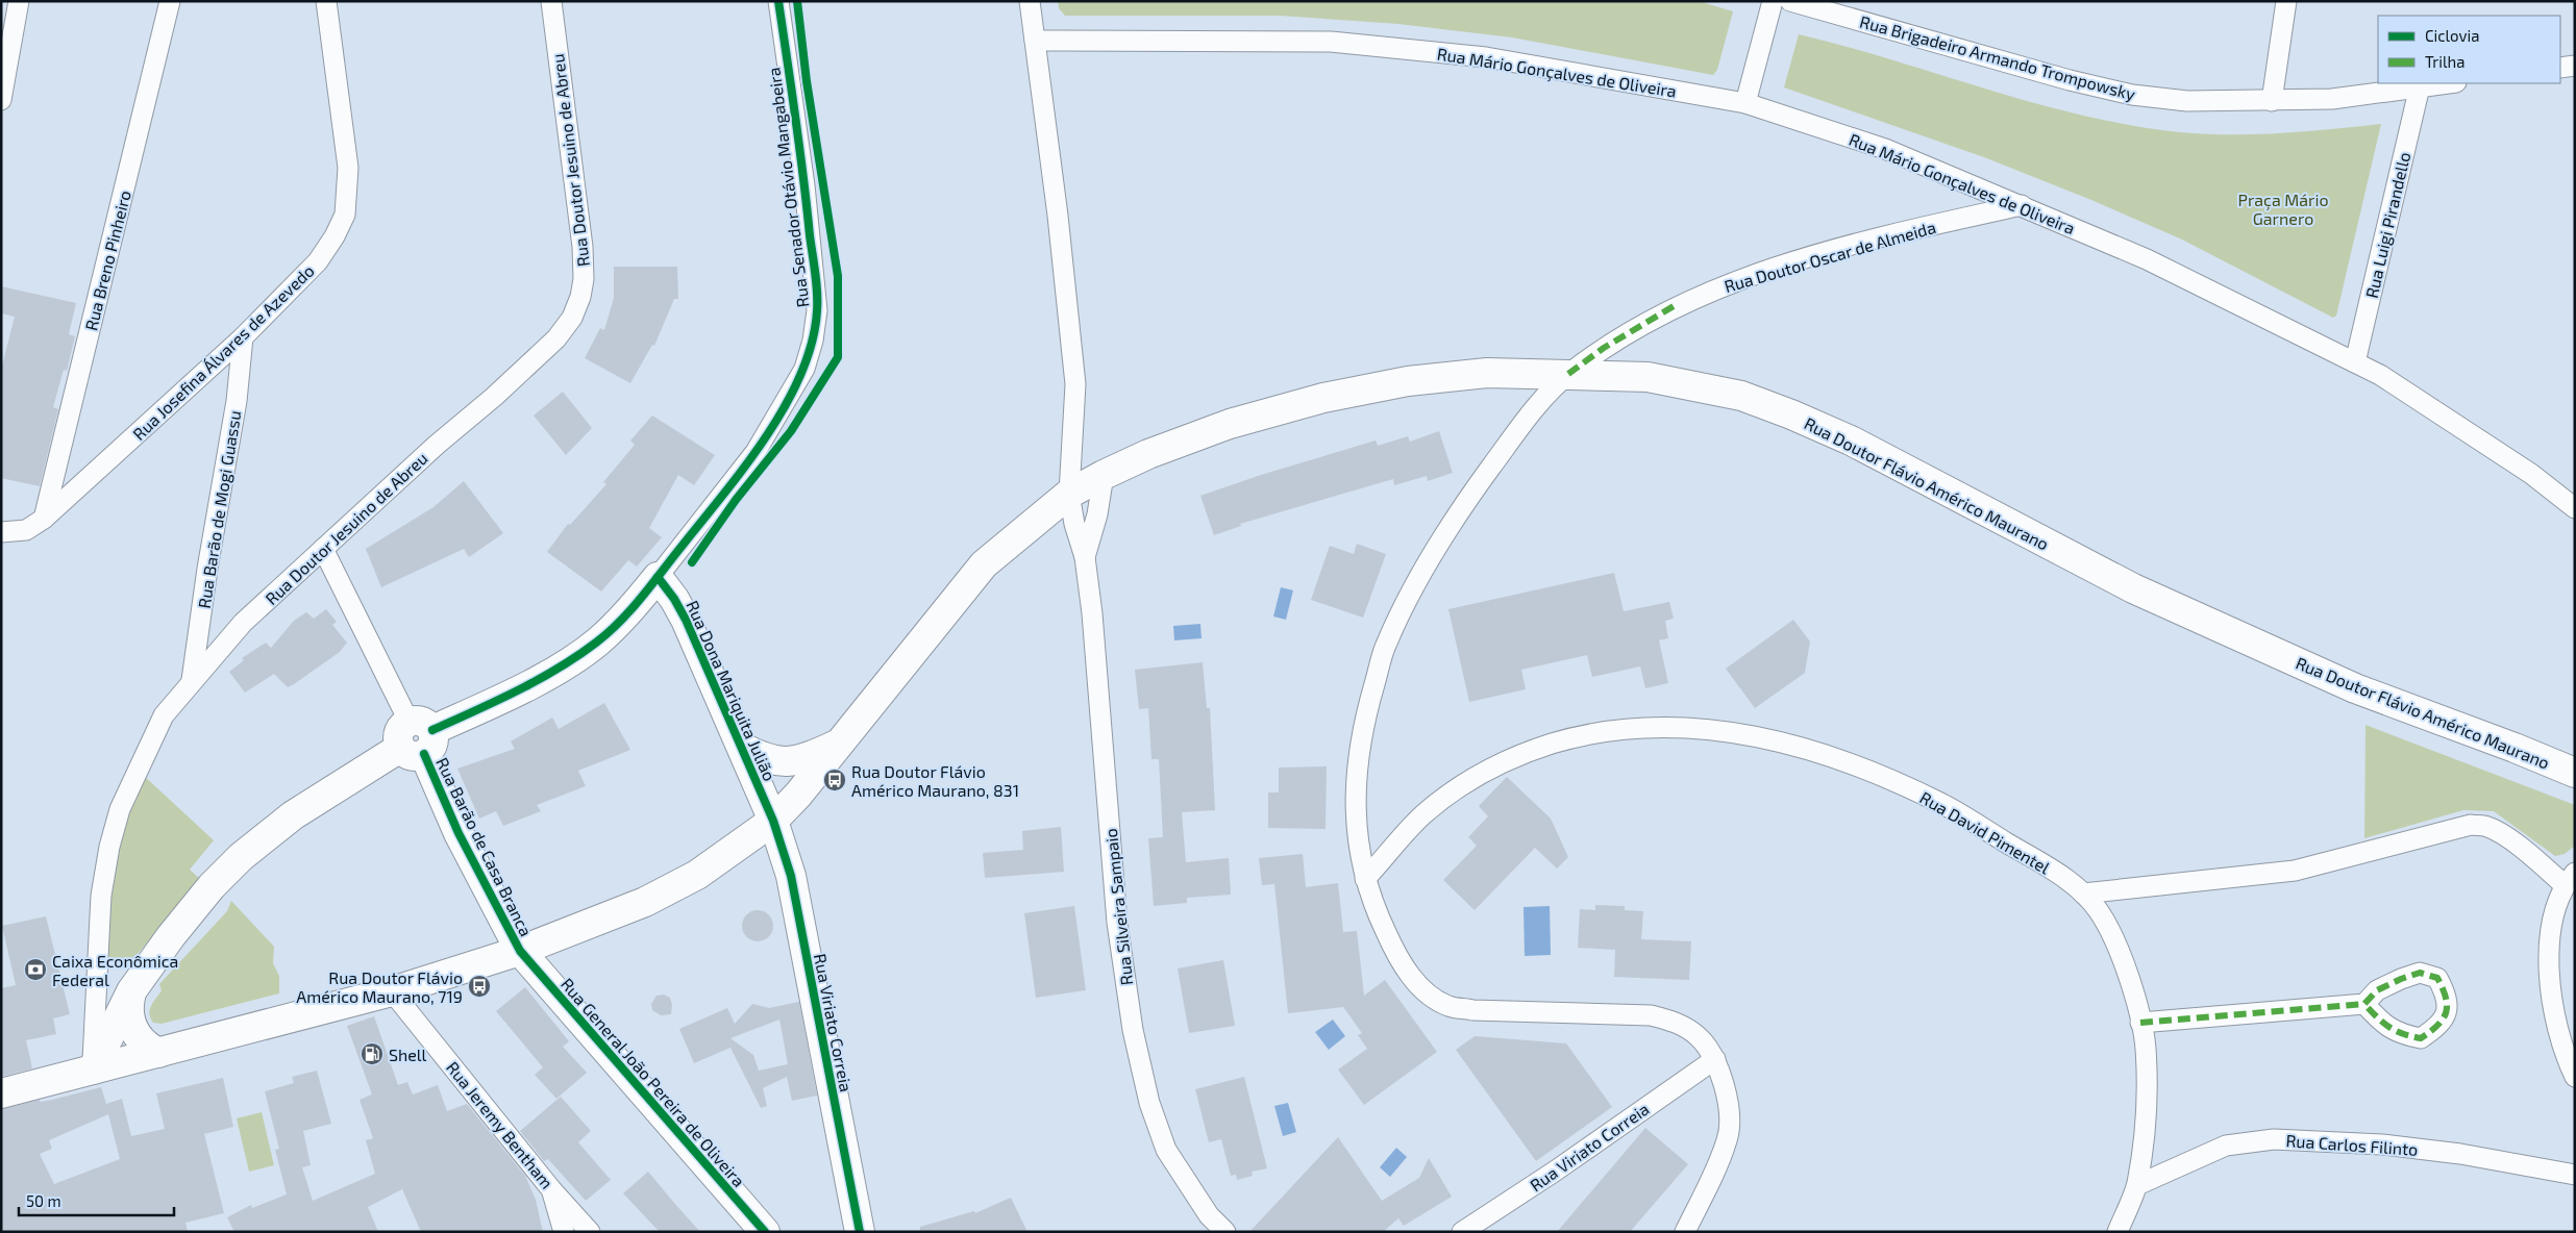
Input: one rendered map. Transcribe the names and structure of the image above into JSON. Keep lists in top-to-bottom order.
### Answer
{
  "streets": {
    "main road": [
      "Rua Senador Otávio Mangabeira",
      "Rua Doutor Flávio Américo Maurano",
      "Rua Dona Mariquita Julião",
      "Rua Barão de Casa Branca",
      "Rua Viriato Correia",
      "Rua General João Pereira de Oliveira"
    ],
    "street": [
      "Rua Brigadeiro Armando Trompowsky",
      "Rua Mário Gonçalves de Oliveira",
      "Rua Doutor Jesuino de Abreu",
      "Rua Luigi Pirandello",
      "Rua Doutor Oscar de Almeida",
      "Rua Breno Pinheiro",
      "Rua Josefina Álvares de Azevedo",
      "Rua Barão de Mogi Guassu",
      "Rua David Pimentel",
      "Rua Silveira Sampaio",
      "Rua Jeremy Bentham",
      "Rua Carlos Filinto"
    ]
  },
  "crossings": [
    ["Rua Brigadeiro Armando Trompowsky", "Rua Luigi Pirandello"],
    ["Rua Mário Gonçalves de Oliveira", "Rua Luigi Pirandello"],
    ["Rua Mário Gonçalves de Oliveira", "Rua Doutor Oscar de Almeida"],
    ["Rua Mário Gonçalves de Oliveira", "Rua Silveira Sampaio"],
    ["Rua Doutor Jesuino de Abreu", "Rua Senador Otávio Mangabeira"],
    ["Rua Doutor Jesuino de Abreu", "Rua Doutor Flávio Américo Maurano"],
    ["Rua Doutor Jesuino de Abreu", "Rua Barão de Mogi Guassu"],
    ["Rua Doutor Jesuino de Abreu", "Rua Barão de Casa Branca"],
    ["Rua Senador Otávio Mangabeira", "Rua Doutor Flávio Américo Maurano"],
    ["Rua Senador Otávio Mangabeira", "Rua Dona Mariquita Julião"],
    ["Rua Senador Otávio Mangabeira", "Rua Barão de Casa Branca"],
    ["Rua Doutor Oscar de Almeida", "Rua Doutor Flávio Américo Maurano"],
    ["Rua Doutor Oscar de Almeida", "Rua David Pimentel"],
    ["Rua Doutor Oscar de Almeida", "Rua Viriato Correia"],
    ["Rua Breno Pinheiro", "Rua Josefina Álvares de Azevedo"],
    ["Rua Josefina Álvares de Azevedo", "Rua Barão de Mogi Guassu"],
    ["Rua Doutor Flávio Américo Maurano", "Rua Dona Mariquita Julião"],
    ["Rua Doutor Flávio Américo Maurano", "Rua Barão de Casa Branca"],
    ["Rua Doutor Flávio Américo Maurano", "Rua Silveira Sampaio"],
    ["Rua Doutor Flávio Américo Maurano", "Rua Viriato Correia"],
    ["Rua Doutor Flávio Américo Maurano", "Rua General João Pereira de Oliveira"],
    ["Rua Doutor Flávio Américo Maurano", "Rua Jeremy Bentham"],
    ["Rua Dona Mariquita Julião", "Rua Viriato Correia"],
    ["Rua David Pimentel", "Rua Carlos Filinto"],
    ["Rua Barão de Casa Branca", "Rua General João Pereira de Oliveira"]
  ],
  "parks": ["Praça Mário Garnero"],
  "places": {
    "bus stop": ["Rua Doutor Flávio Américo Maurano, 831", "Rua Doutor Flávio Américo Maurano, 719"],
    "bank": ["Caixa Econômica Federal"],
    "fuel station": ["Shell"]
  },
  "legend": ["Ciclovia", "Trilha"],
  "scale_bar": "50 m"
}
